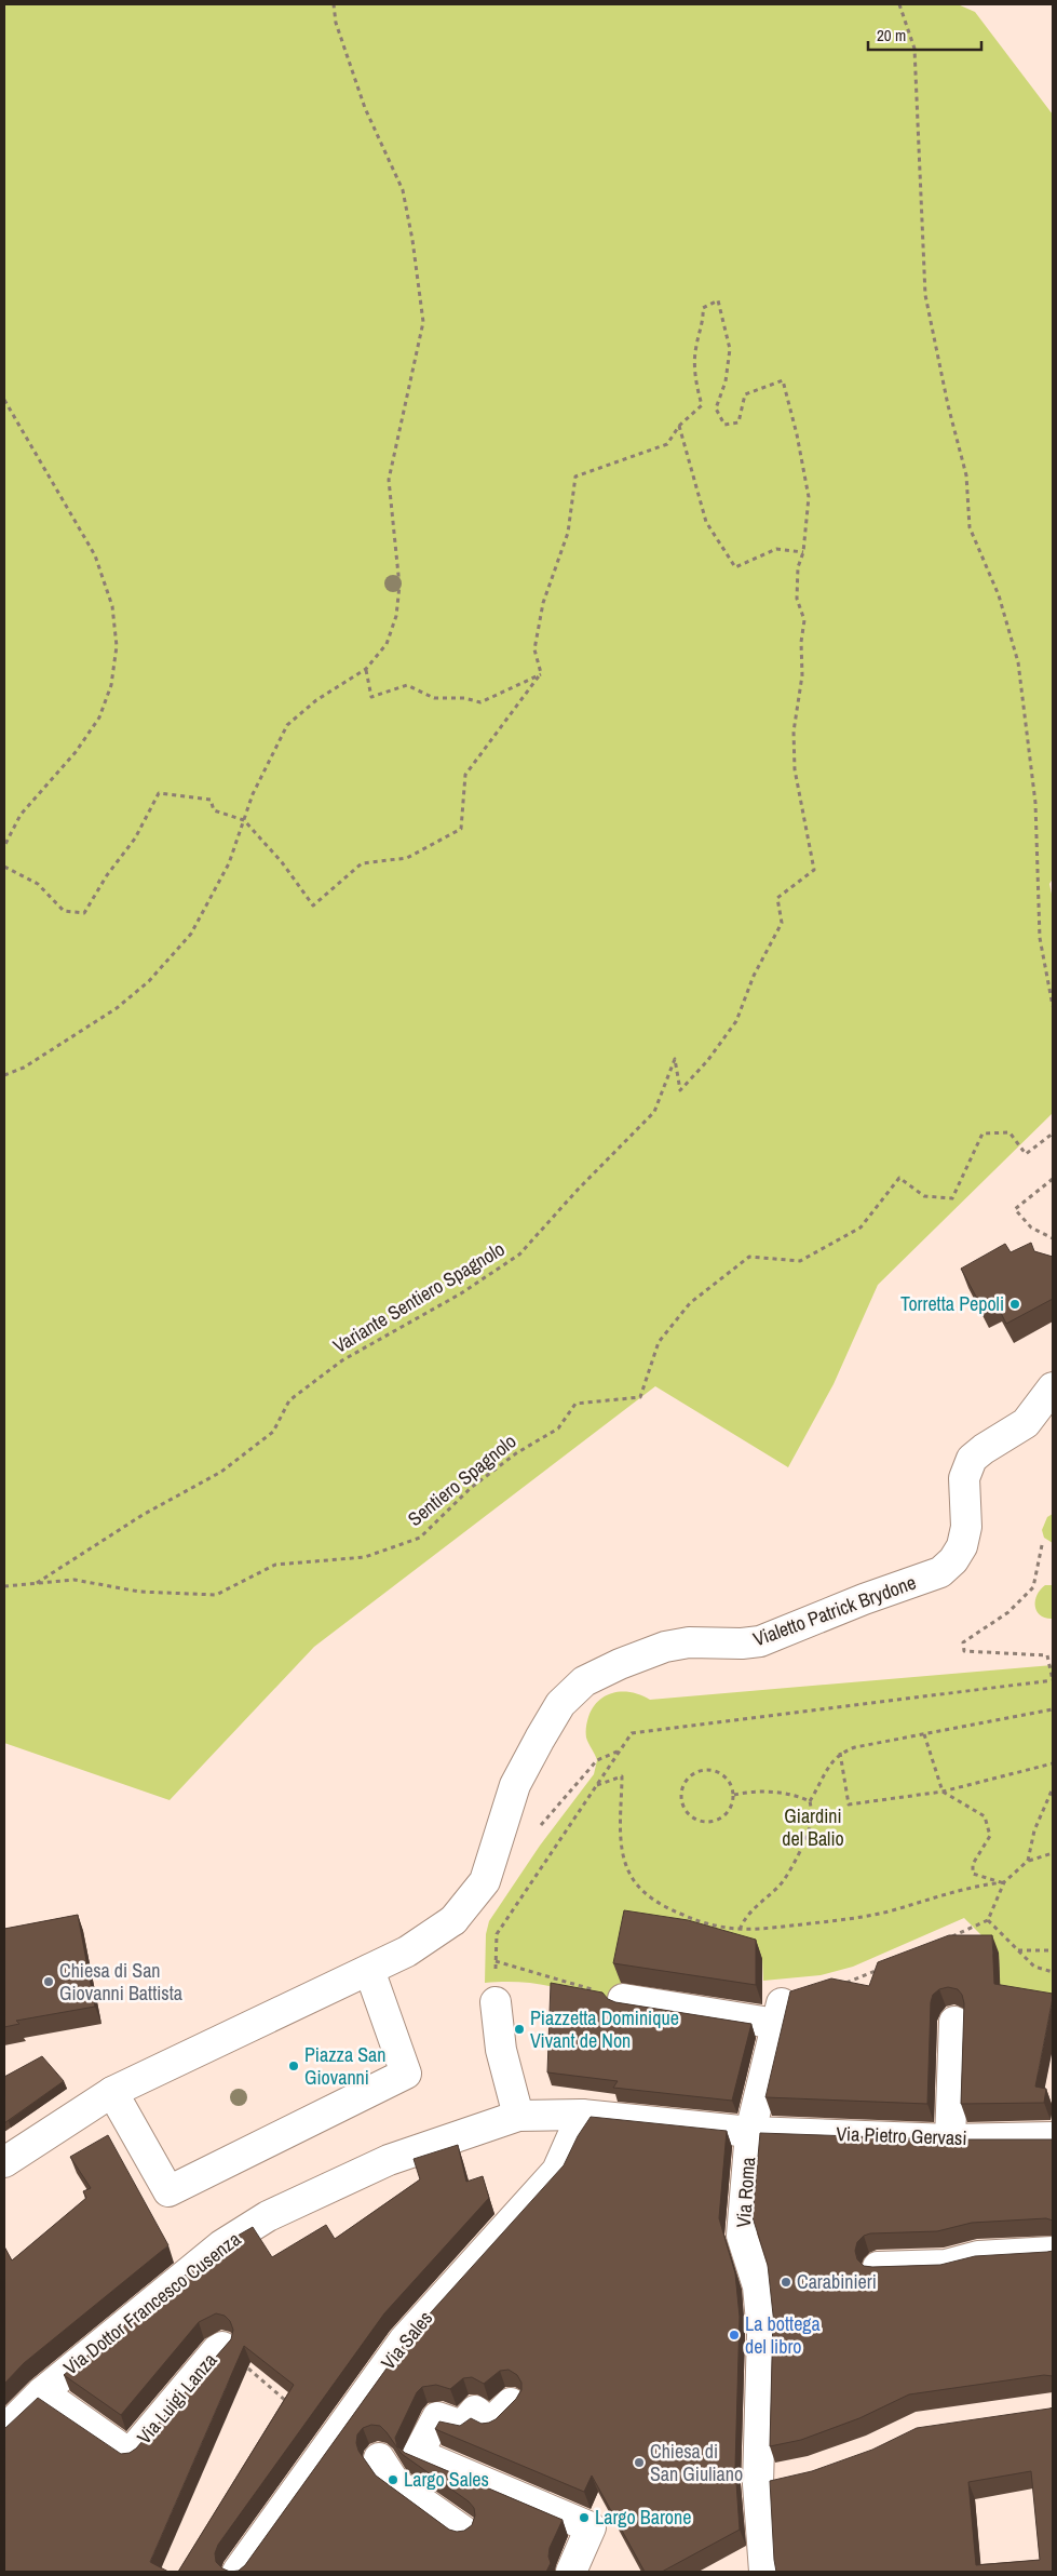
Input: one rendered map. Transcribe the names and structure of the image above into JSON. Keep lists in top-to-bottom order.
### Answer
{
  "streets": {
    "street": [
      "Vialetto Patrick Brydone",
      "Via Pietro Gervasi",
      "Via Roma",
      "Via Dottor Francesco Cusenza",
      "Via Sales",
      "Via Luigi Lanza"
    ],
    "path": ["Variante Sentiero Spagnolo", "Sentiero Spagnolo"]
  },
  "crossings": [
    ["Variante Sentiero Spagnolo", "Sentiero Spagnolo"],
    ["Via Pietro Gervasi", "Via Roma"],
    ["Via Pietro Gervasi", "Via Dottor Francesco Cusenza"],
    ["Via Roma", "Via Dottor Francesco Cusenza"],
    ["Via Dottor Francesco Cusenza", "Via Sales"],
    ["Via Dottor Francesco Cusenza", "Via Luigi Lanza"],
    ["Via Sales", "Via Luigi Lanza"]
  ],
  "parks": ["Giardini del Balio"],
  "places": [
    "Torretta Pepoli",
    "Chiesa di San Giovanni Battista",
    "Piazzetta Dominique Vivant de Non",
    "Piazza San Giovanni",
    "Carabinieri",
    "La bottega del libro",
    "Chiesa di San Giuliano",
    "Largo Sales",
    "Largo Barone"
  ],
  "scale_bar": "20 m"
}
